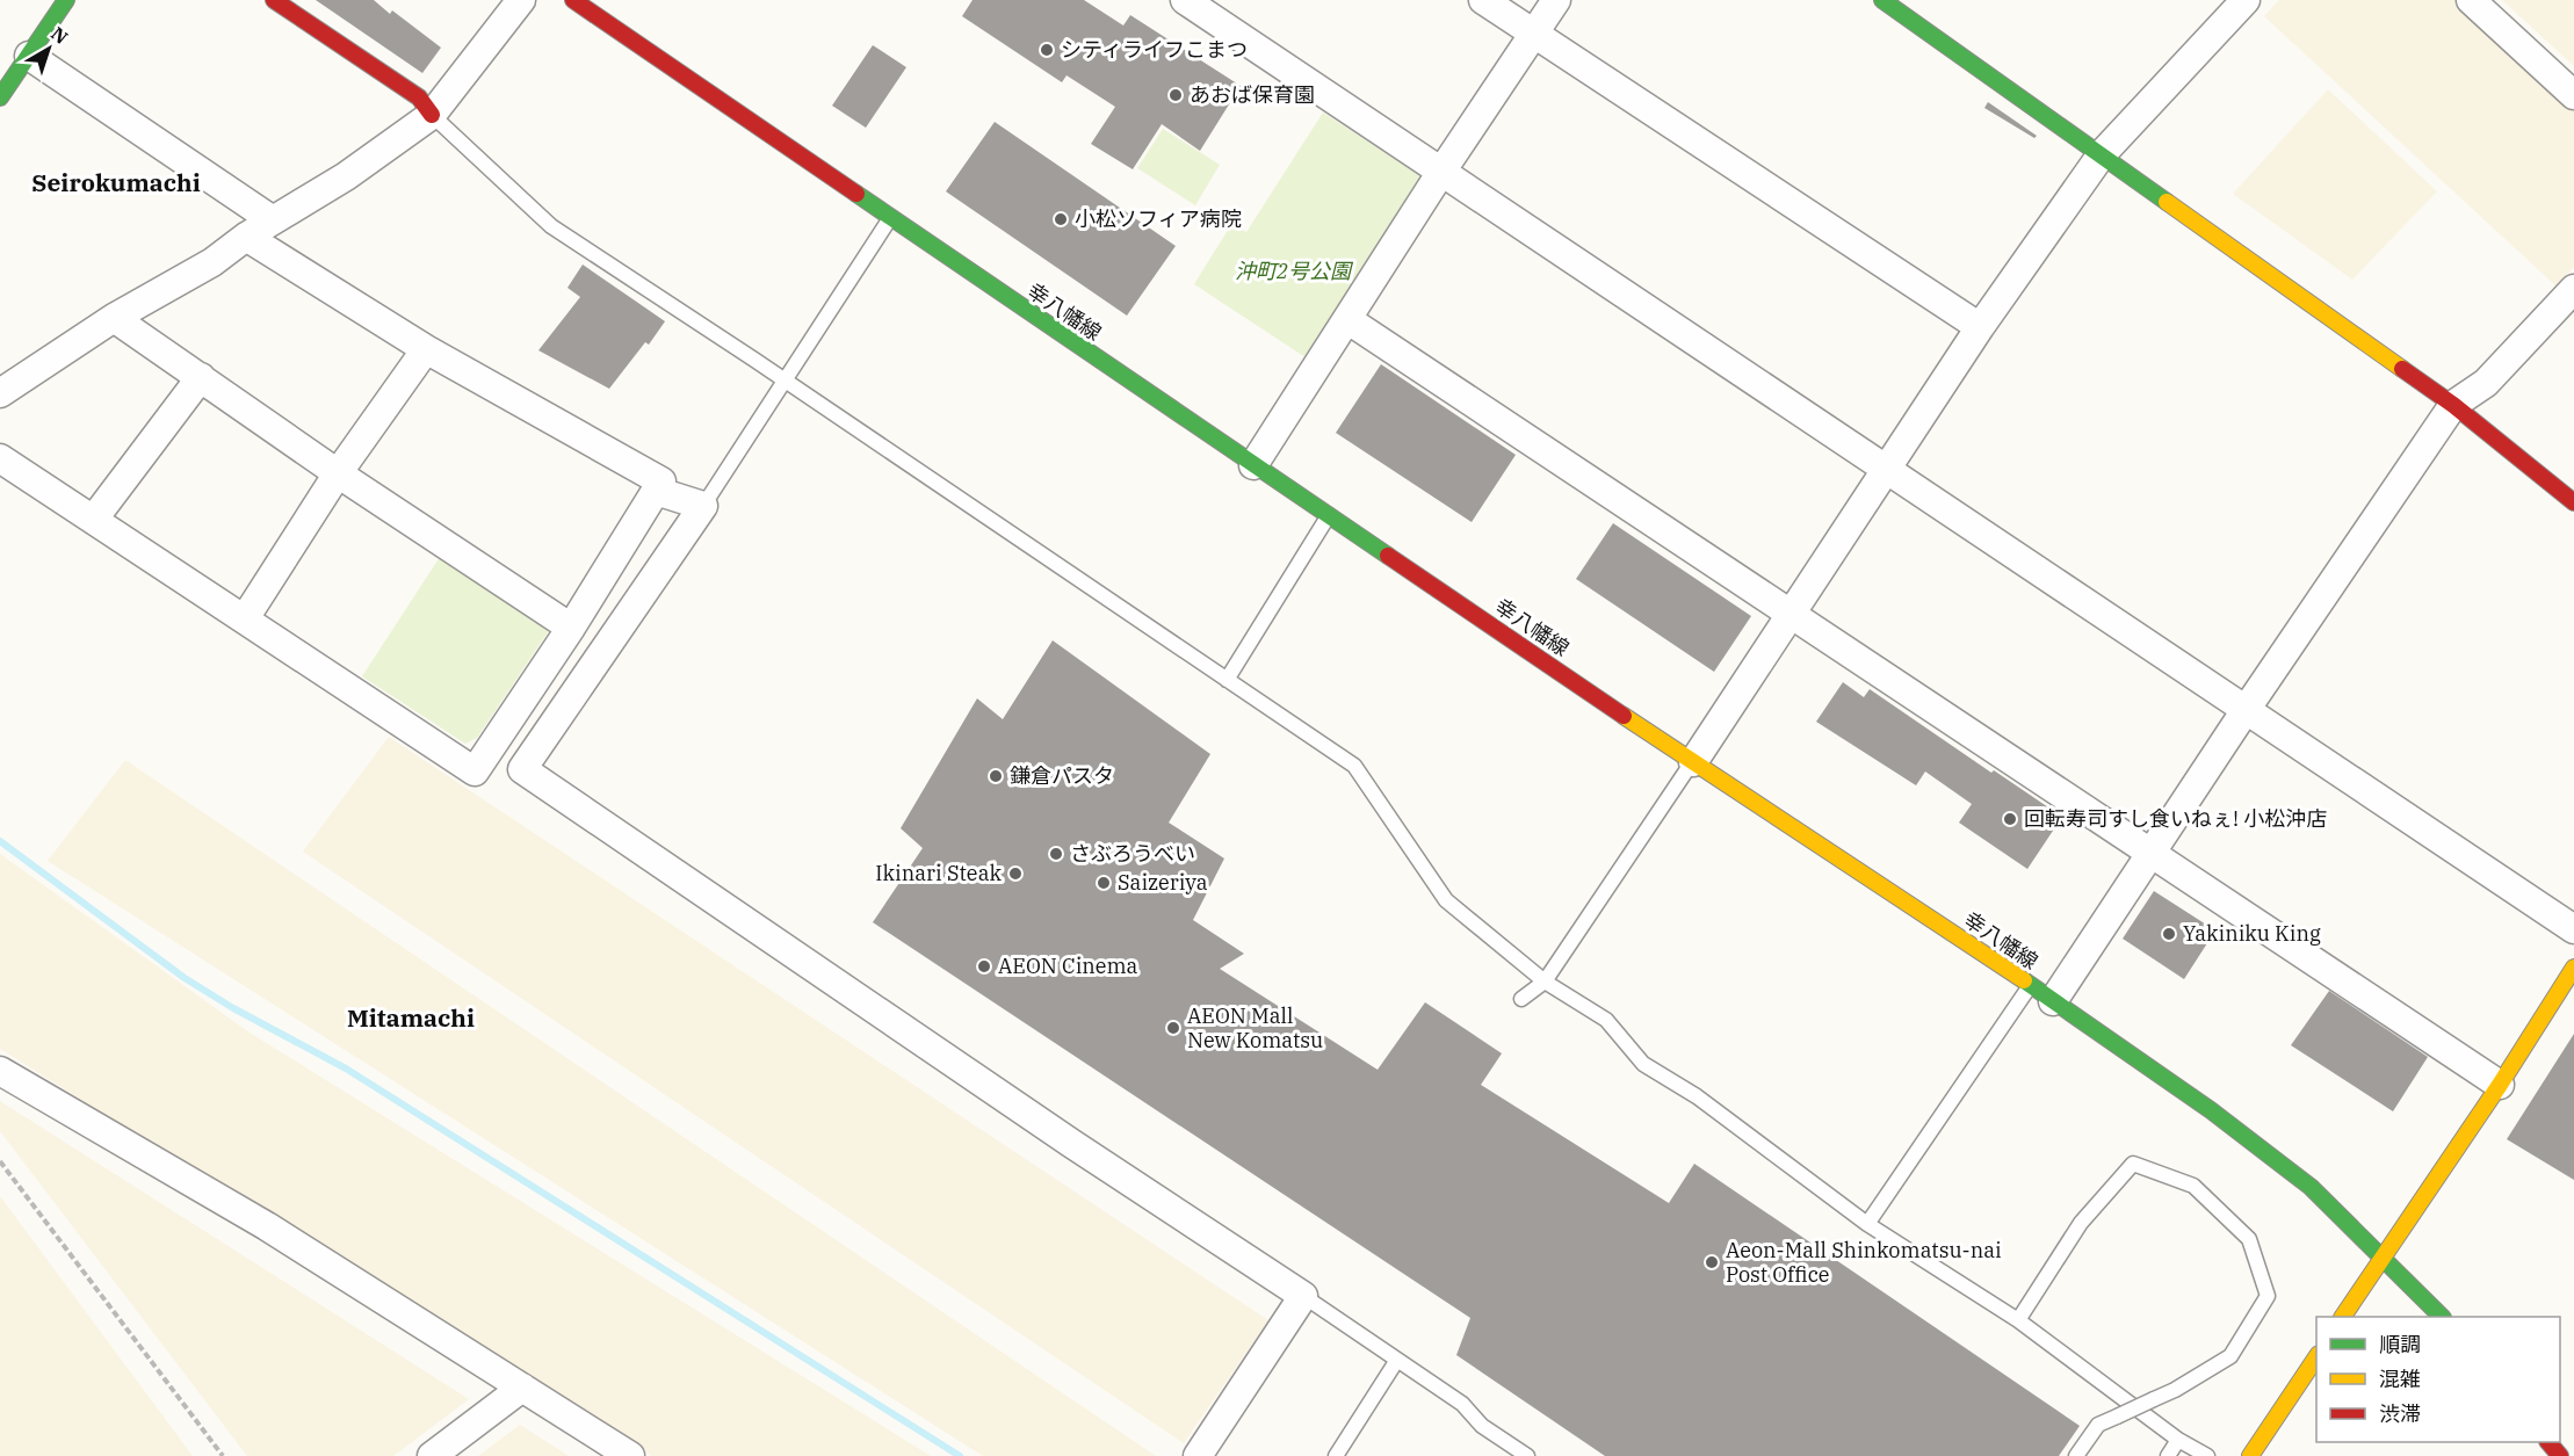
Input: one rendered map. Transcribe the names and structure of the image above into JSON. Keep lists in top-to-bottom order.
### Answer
{
  "streets": {
    "street": ["幸八幡線"]
  },
  "districts": ["Seirokumachi", "Mitamachi"],
  "parks": ["沖町2号公園"],
  "places": [
    "シティライフこまつ",
    "あおば保育園",
    "小松ソフィア病院",
    "鎌倉パスタ",
    "回転寿司すし食いねぇ! 小松沖店",
    "さぶろうべい",
    "Ikinari Steak",
    "Saizeriya",
    "Yakiniku King",
    "AEON Cinema",
    "AEON Mall New Komatsu",
    "Aeon-Mall Shinkomatsu-nai Post Office"
  ],
  "legend": ["順調", "混雑", "渋滞"],
  "north": "top right"
}
